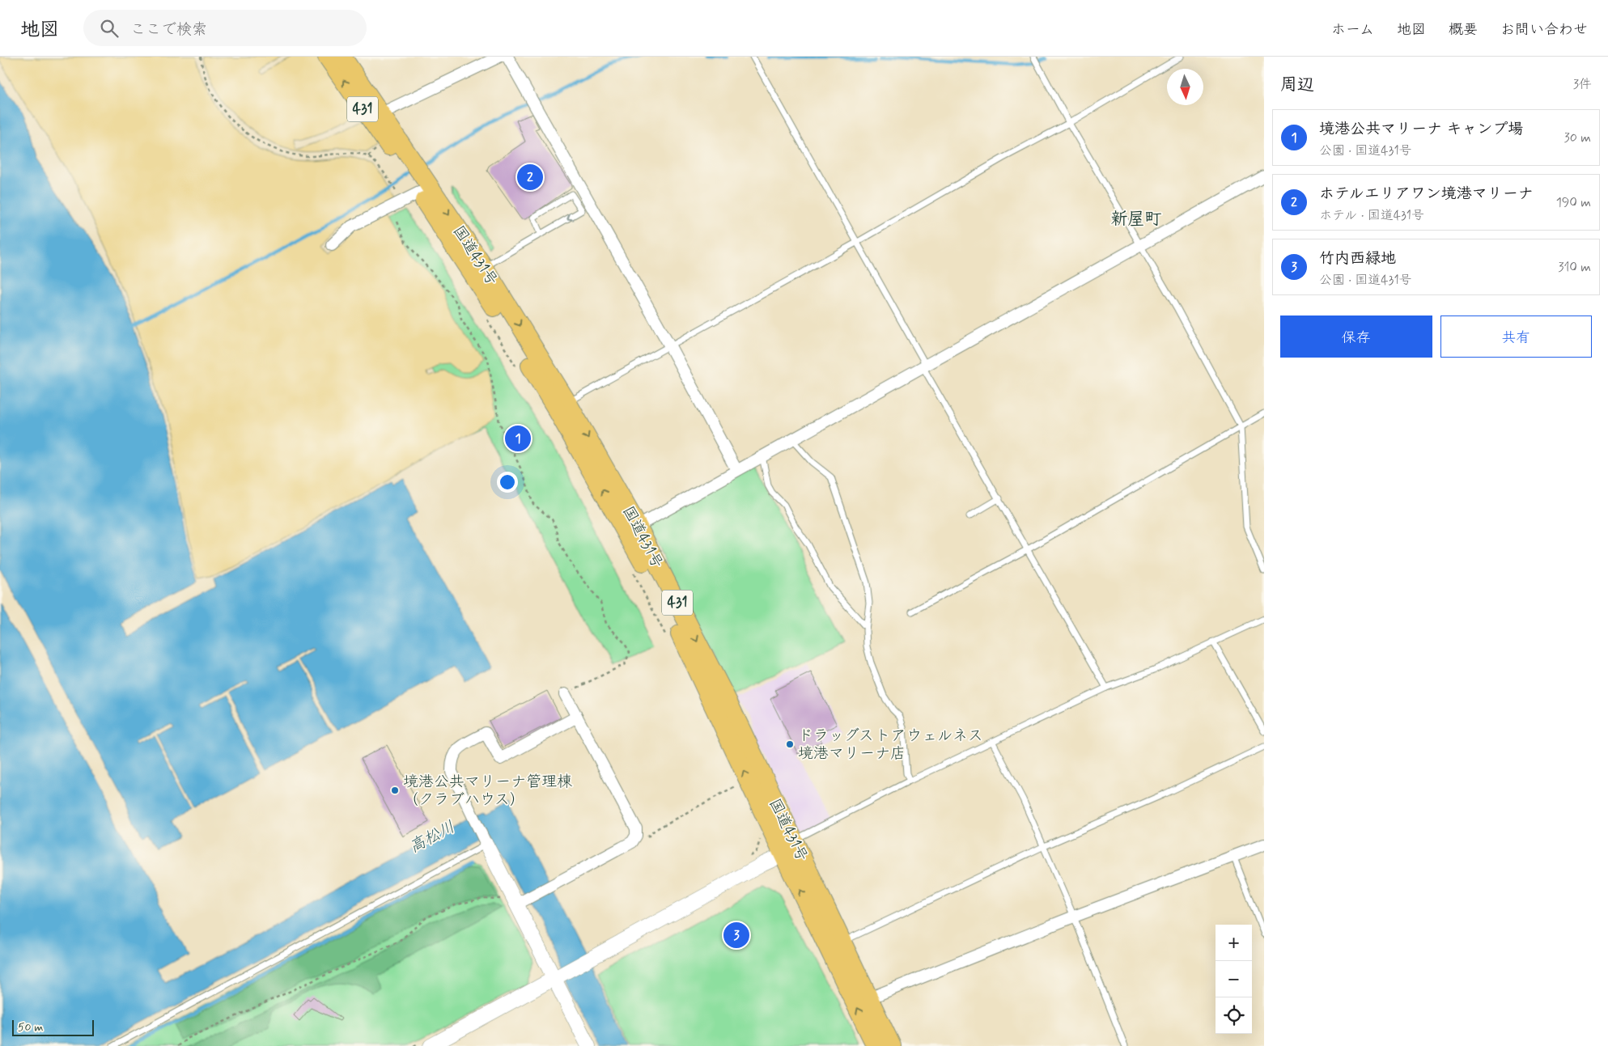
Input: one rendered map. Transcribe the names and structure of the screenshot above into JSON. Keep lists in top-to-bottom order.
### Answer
{
  "streets": {
    "highway": ["431", "国道431号"]
  },
  "districts": ["新屋町"],
  "water": ["高松川"],
  "places": ["ドラッグストアウェルネス 境港マリーナ店", "境港公共マリーナ管理棟 （クラブハウス）"],
  "scale_bar": "50 m",
  "north": "bottom",
  "page": {
    "header": "地図",
    "search": "ここで検索",
    "nav": [
      "ホーム",
      "地図",
      "概要",
      "お問い合わせ"
    ],
    "heading": ["周辺", "3件"],
    "list": [
      {
        "mark": "1",
        "name": "境港公共マリーナ キャンプ場",
        "note": "公園 · 国道431号",
        "value": "30 m"
      },
      {
        "mark": "2",
        "name": "ホテルエリアワン境港マリーナ",
        "note": "ホテル · 国道431号",
        "value": "190 m"
      },
      {
        "mark": "3",
        "name": "竹内西緑地",
        "note": "公園 · 国道431号",
        "value": "310 m"
      }
    ],
    "pins": ["2", "1", "3"],
    "buttons": ["保存", "共有"],
    "map_buttons": ["+", "−"],
    "scale": "50 m"
  }
}
